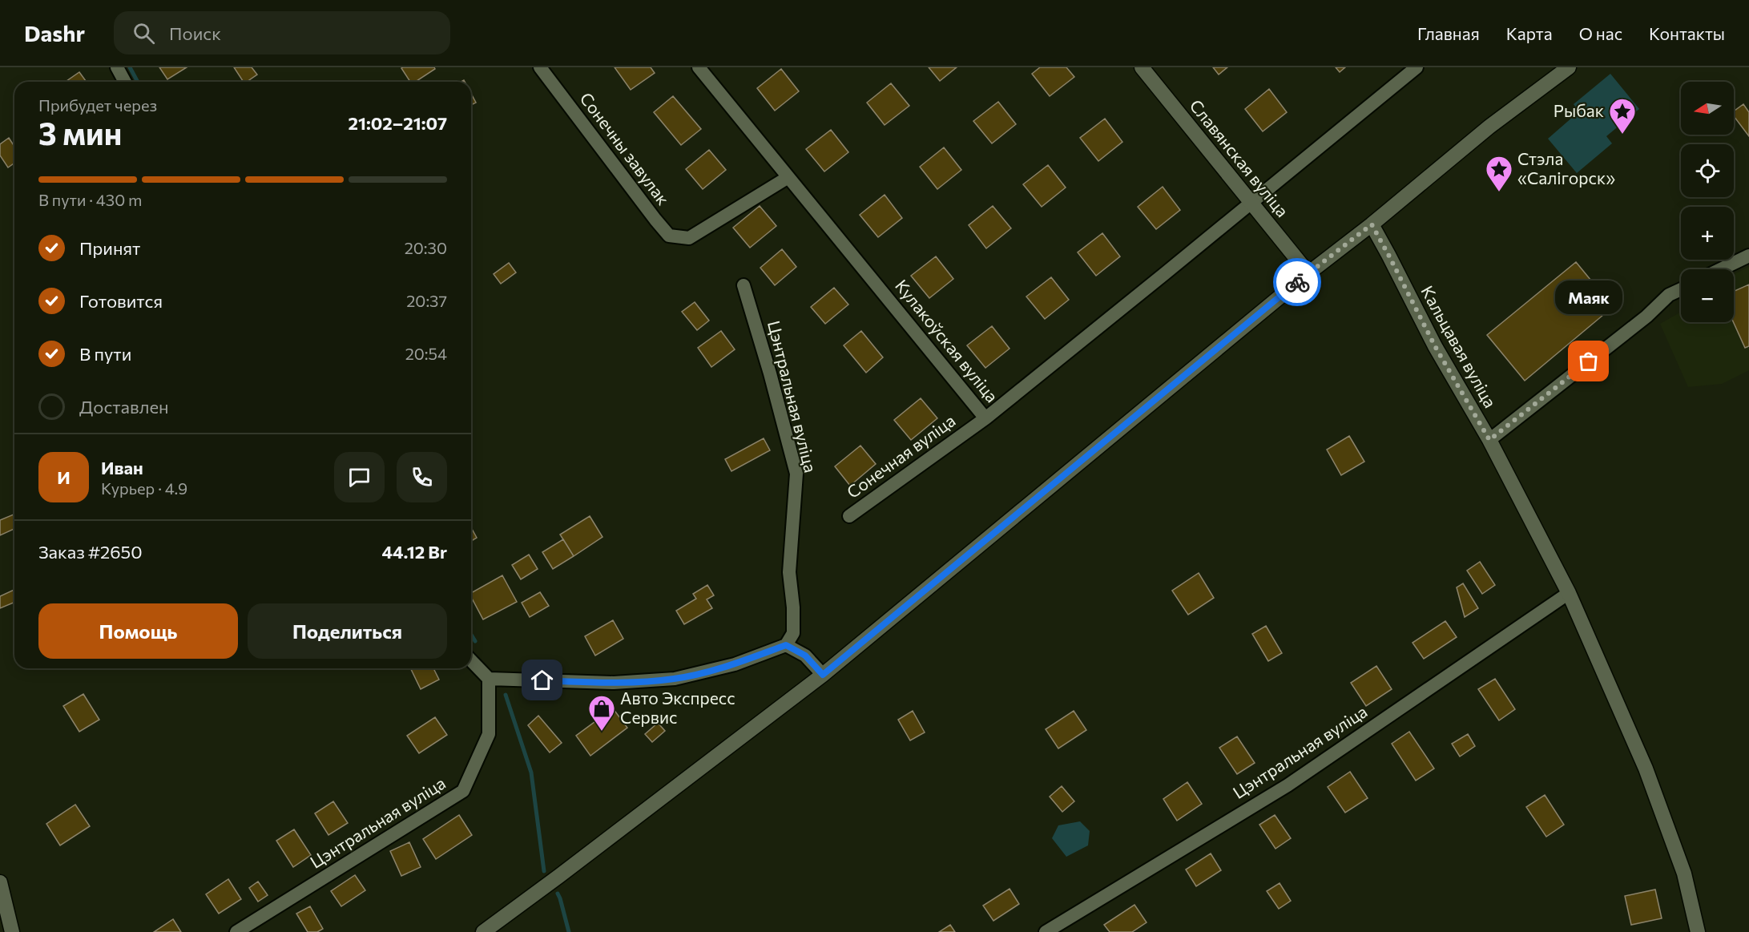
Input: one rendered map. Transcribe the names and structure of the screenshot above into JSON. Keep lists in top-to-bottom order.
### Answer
{
  "streets": {
    "main road": ["Славянская вуліца", "Кальцавая вуліца"],
    "street": [
      "Сонечны завулак",
      "Кулакоўская вуліца",
      "Цэнтральная вуліца",
      "Сонечная вуліца"
    ]
  },
  "crossings": [
    ["Сонечны завулак", "Кулакоўская вуліца"],
    ["Славянская вуліца", "Кулакоўская вуліца"],
    ["Кулакоўская вуліца", "Сонечная вуліца"]
  ],
  "places": {
    "place": ["Рыбак", "Стэла «Салігорск»"],
    "other": ["Маяк"],
    "shop": ["Авто Экспресс Сервис"]
  },
  "north": "left",
  "page": {
    "header": "Dashr",
    "search": "Поиск",
    "nav": [
      "Главная",
      "Карта",
      "О нас",
      "Контакты"
    ],
    "map_buttons": ["+", "−"],
    "heading": ["3 мин", "Прибудет через", "21:02–21:07"],
    "panel": [
      "Иван",
      "Курьер · 4.9",
      "Заказ #2650",
      "44.12 Br"
    ],
    "bar": "В пути · 430 m",
    "list": [
      ["Принят", "20:30"],
      ["Готовится", "20:37"],
      ["В пути", "20:54"],
      "Доставлен"
    ],
    "bubble": "Маяк",
    "round": "И",
    "buttons": ["Помощь", "Поделиться"]
  }
}
